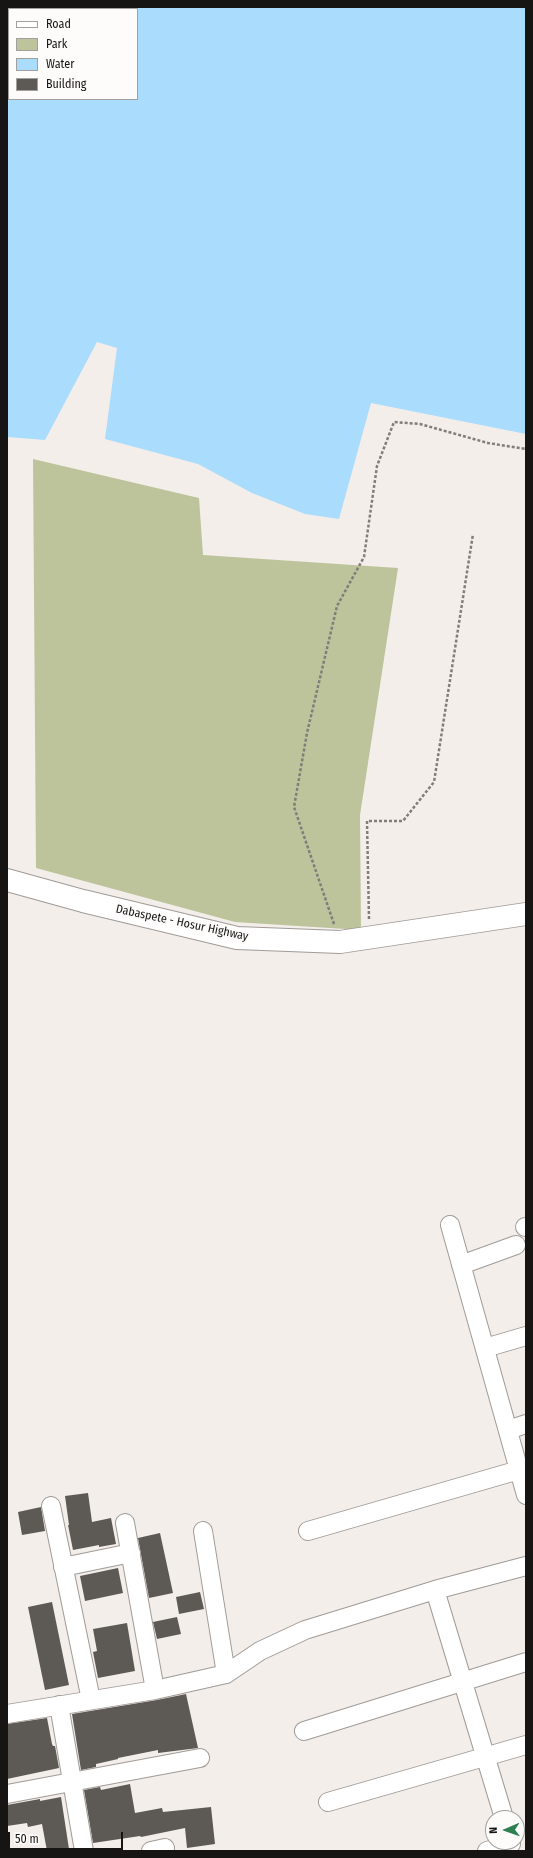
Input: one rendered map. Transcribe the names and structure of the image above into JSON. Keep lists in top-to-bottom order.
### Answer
{
  "streets": {
    "highway": ["Dabaspete - Hosur Highway"]
  },
  "legend": [
    "Road",
    "Park",
    "Water",
    "Building"
  ],
  "scale_bar": "50 m",
  "north": "left"
}
